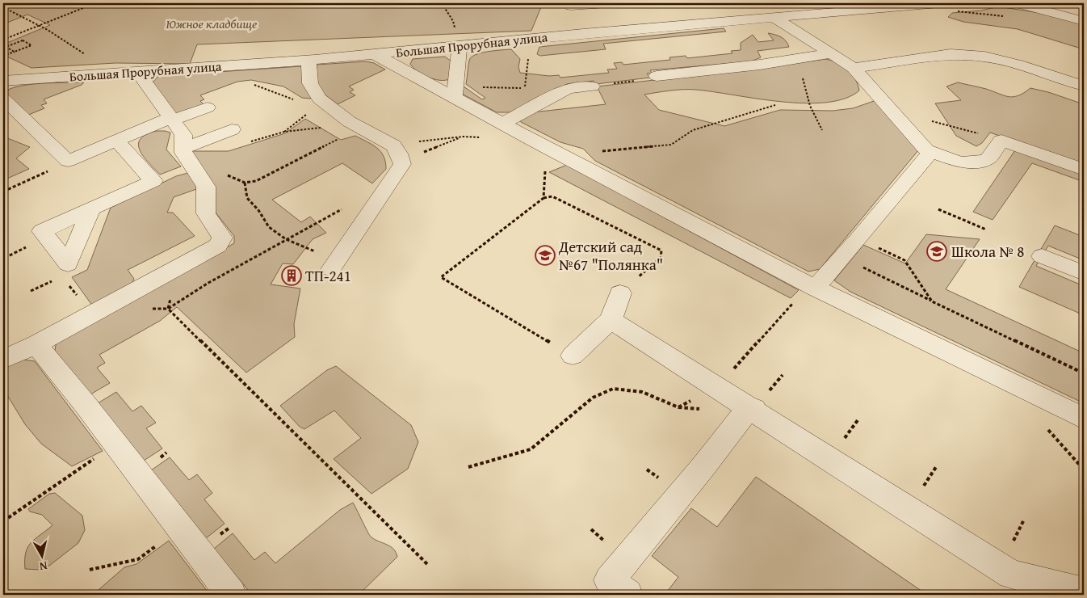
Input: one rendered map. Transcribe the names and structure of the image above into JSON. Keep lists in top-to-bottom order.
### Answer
{
  "streets": {
    "street": ["Большая Прорубная улица"]
  },
  "parks": ["Южное кладбище"],
  "places": {
    "school or university": ["Школа № 8", "Детский сад №67 \"Полянка\""],
    "building": ["ТП-241"]
  },
  "north": "bottom"
}
